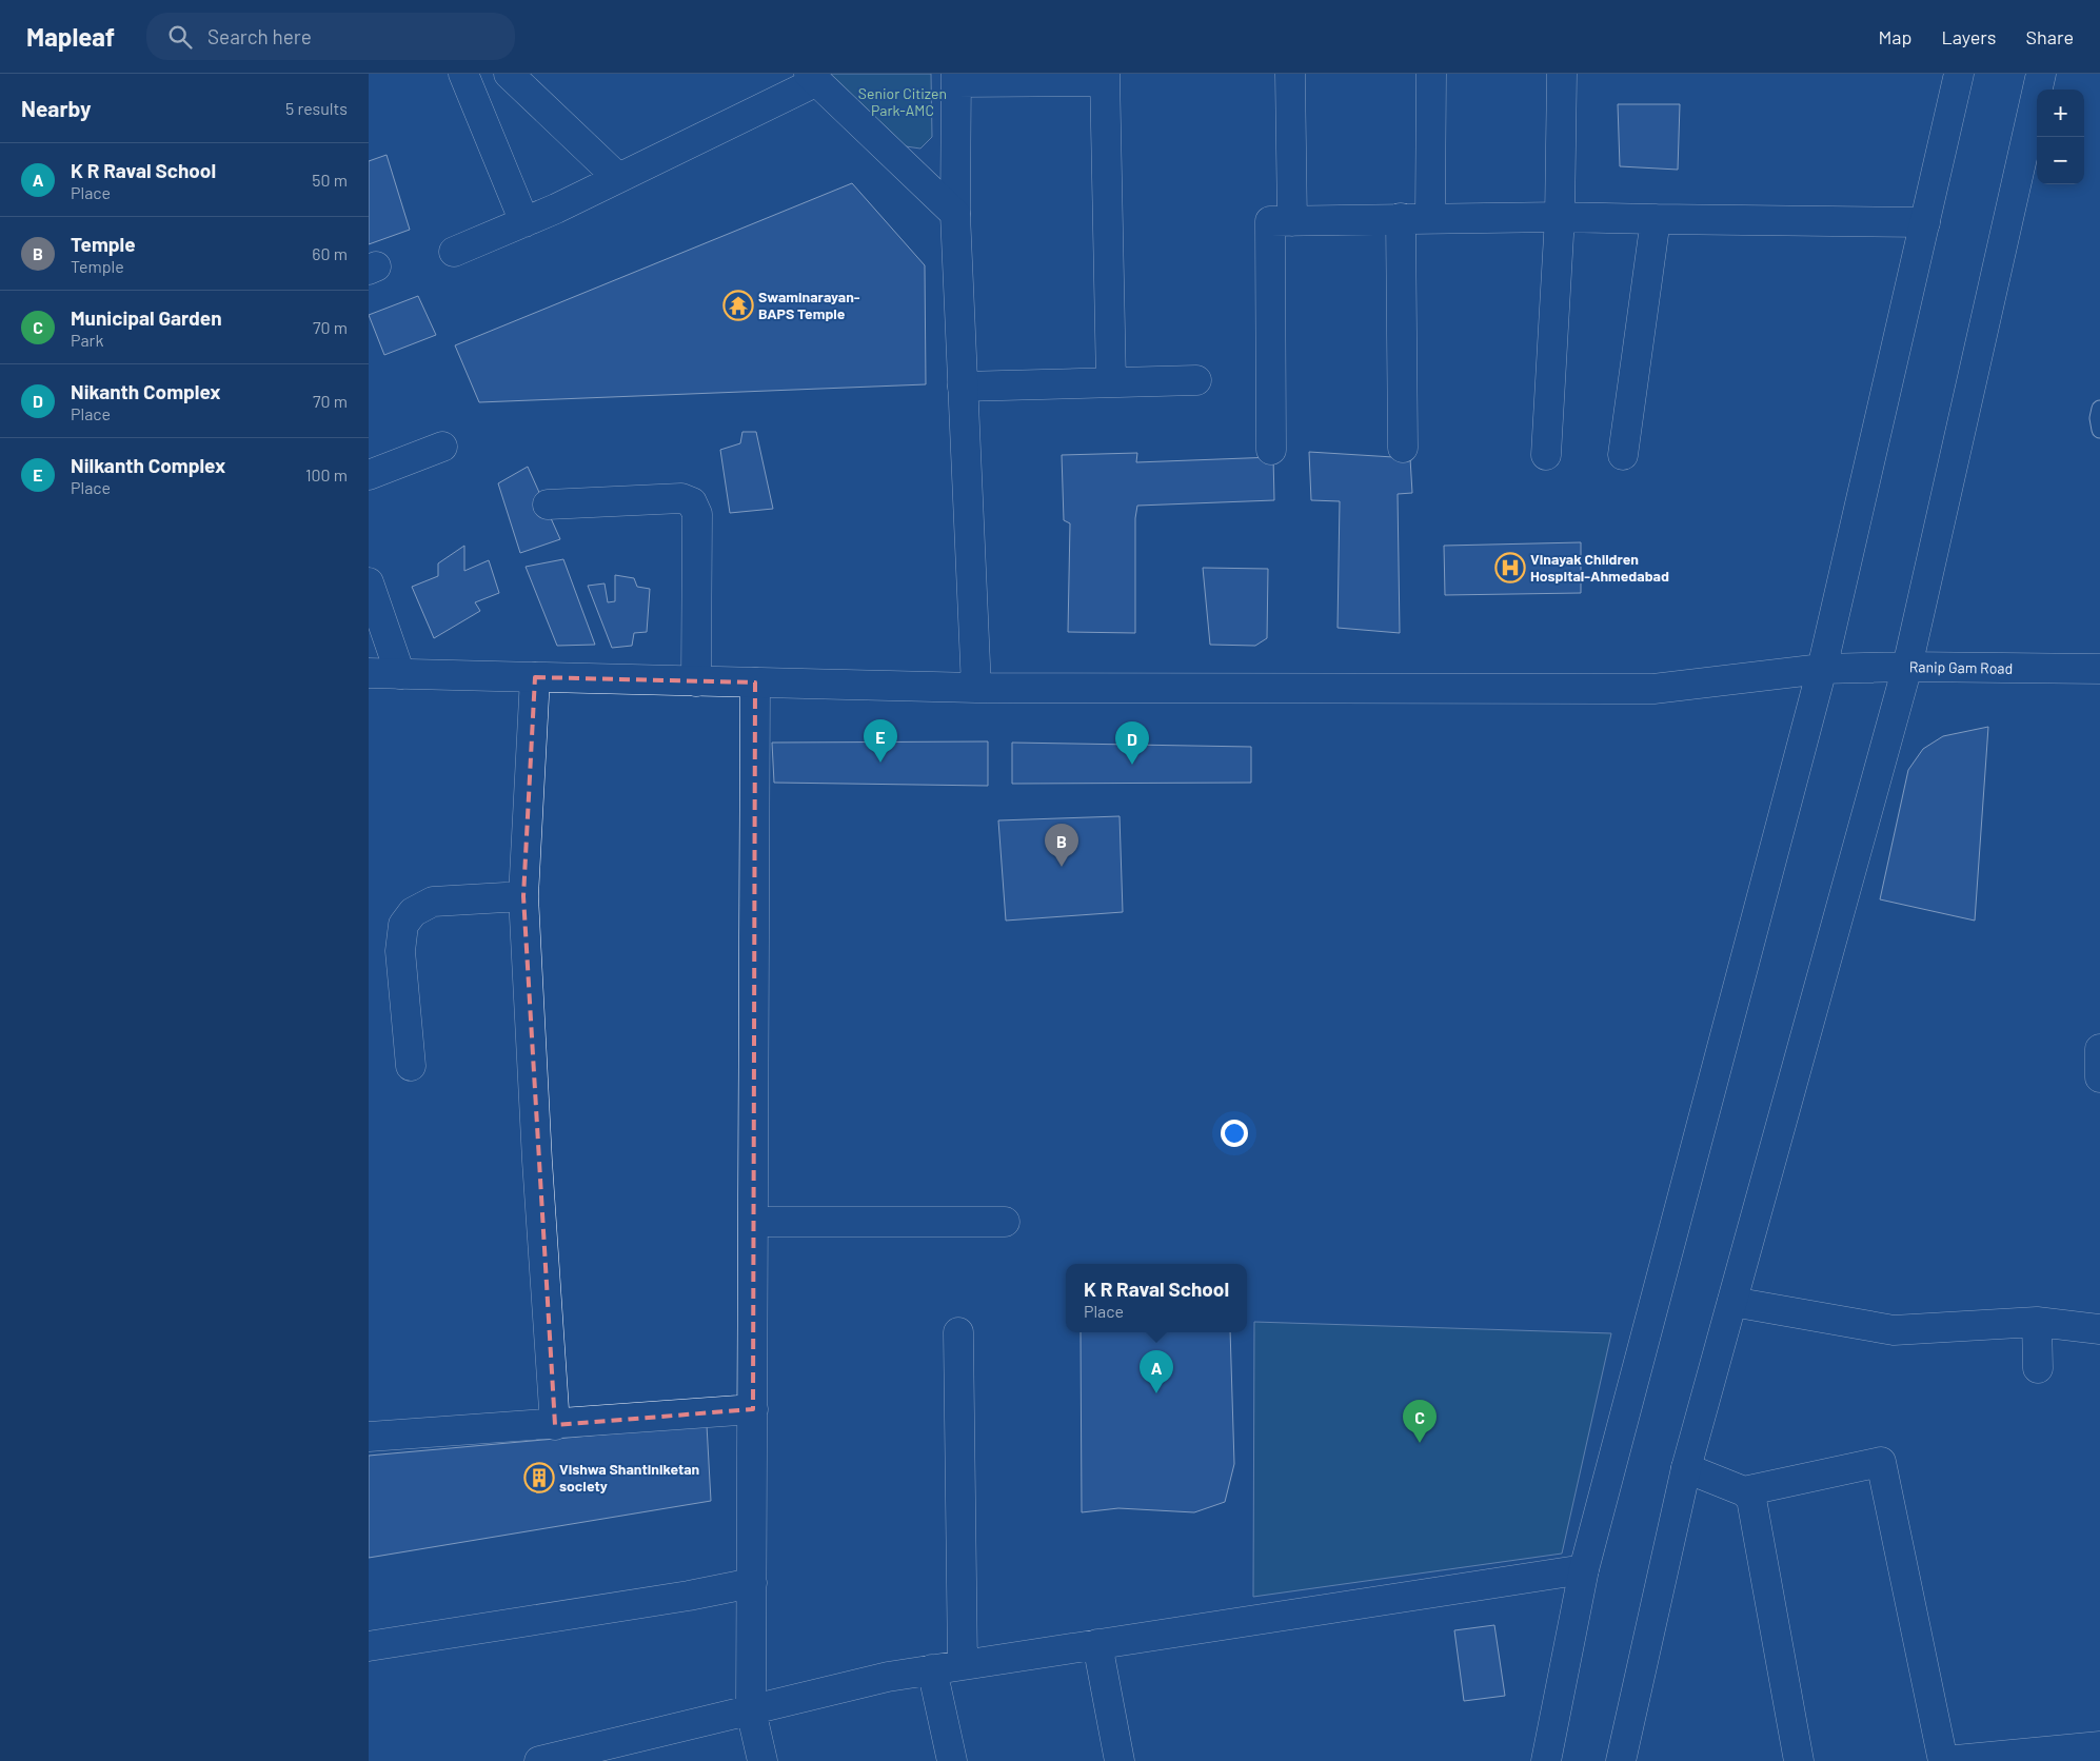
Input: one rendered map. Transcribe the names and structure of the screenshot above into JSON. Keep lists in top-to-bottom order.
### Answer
{
  "streets": {
    "street": ["Ranip Gam Road"]
  },
  "parks": ["Senior Citizen Park-AMC"],
  "places": {
    "temple": ["Swaminarayan- BAPS Temple"],
    "hospital": ["Vinayak Children Hospital-Ahmedabad"],
    "building": ["Vishwa Shantiniketan society"]
  },
  "page": {
    "header": "Mapleaf",
    "search": "Search here",
    "nav": ["Map", "Layers", "Share"],
    "heading": ["Nearby", "5 results"],
    "map_buttons": ["+", "−"],
    "list": [
      {
        "mark": "A",
        "name": "K R Raval School",
        "note": "Place",
        "value": "50 m"
      },
      {
        "mark": "B",
        "name": "Temple",
        "note": "Temple",
        "value": "60 m"
      },
      {
        "mark": "C",
        "name": "Municipal Garden",
        "note": "Park",
        "value": "70 m"
      },
      {
        "mark": "D",
        "name": "Nikanth Complex",
        "note": "Place",
        "value": "70 m"
      },
      {
        "mark": "E",
        "name": "Nilkanth Complex",
        "note": "Place",
        "value": "100 m"
      }
    ],
    "pins": [
      "E",
      "D",
      "B",
      "A",
      "C"
    ],
    "popup": ["K R Raval School", "Place"]
  }
}
